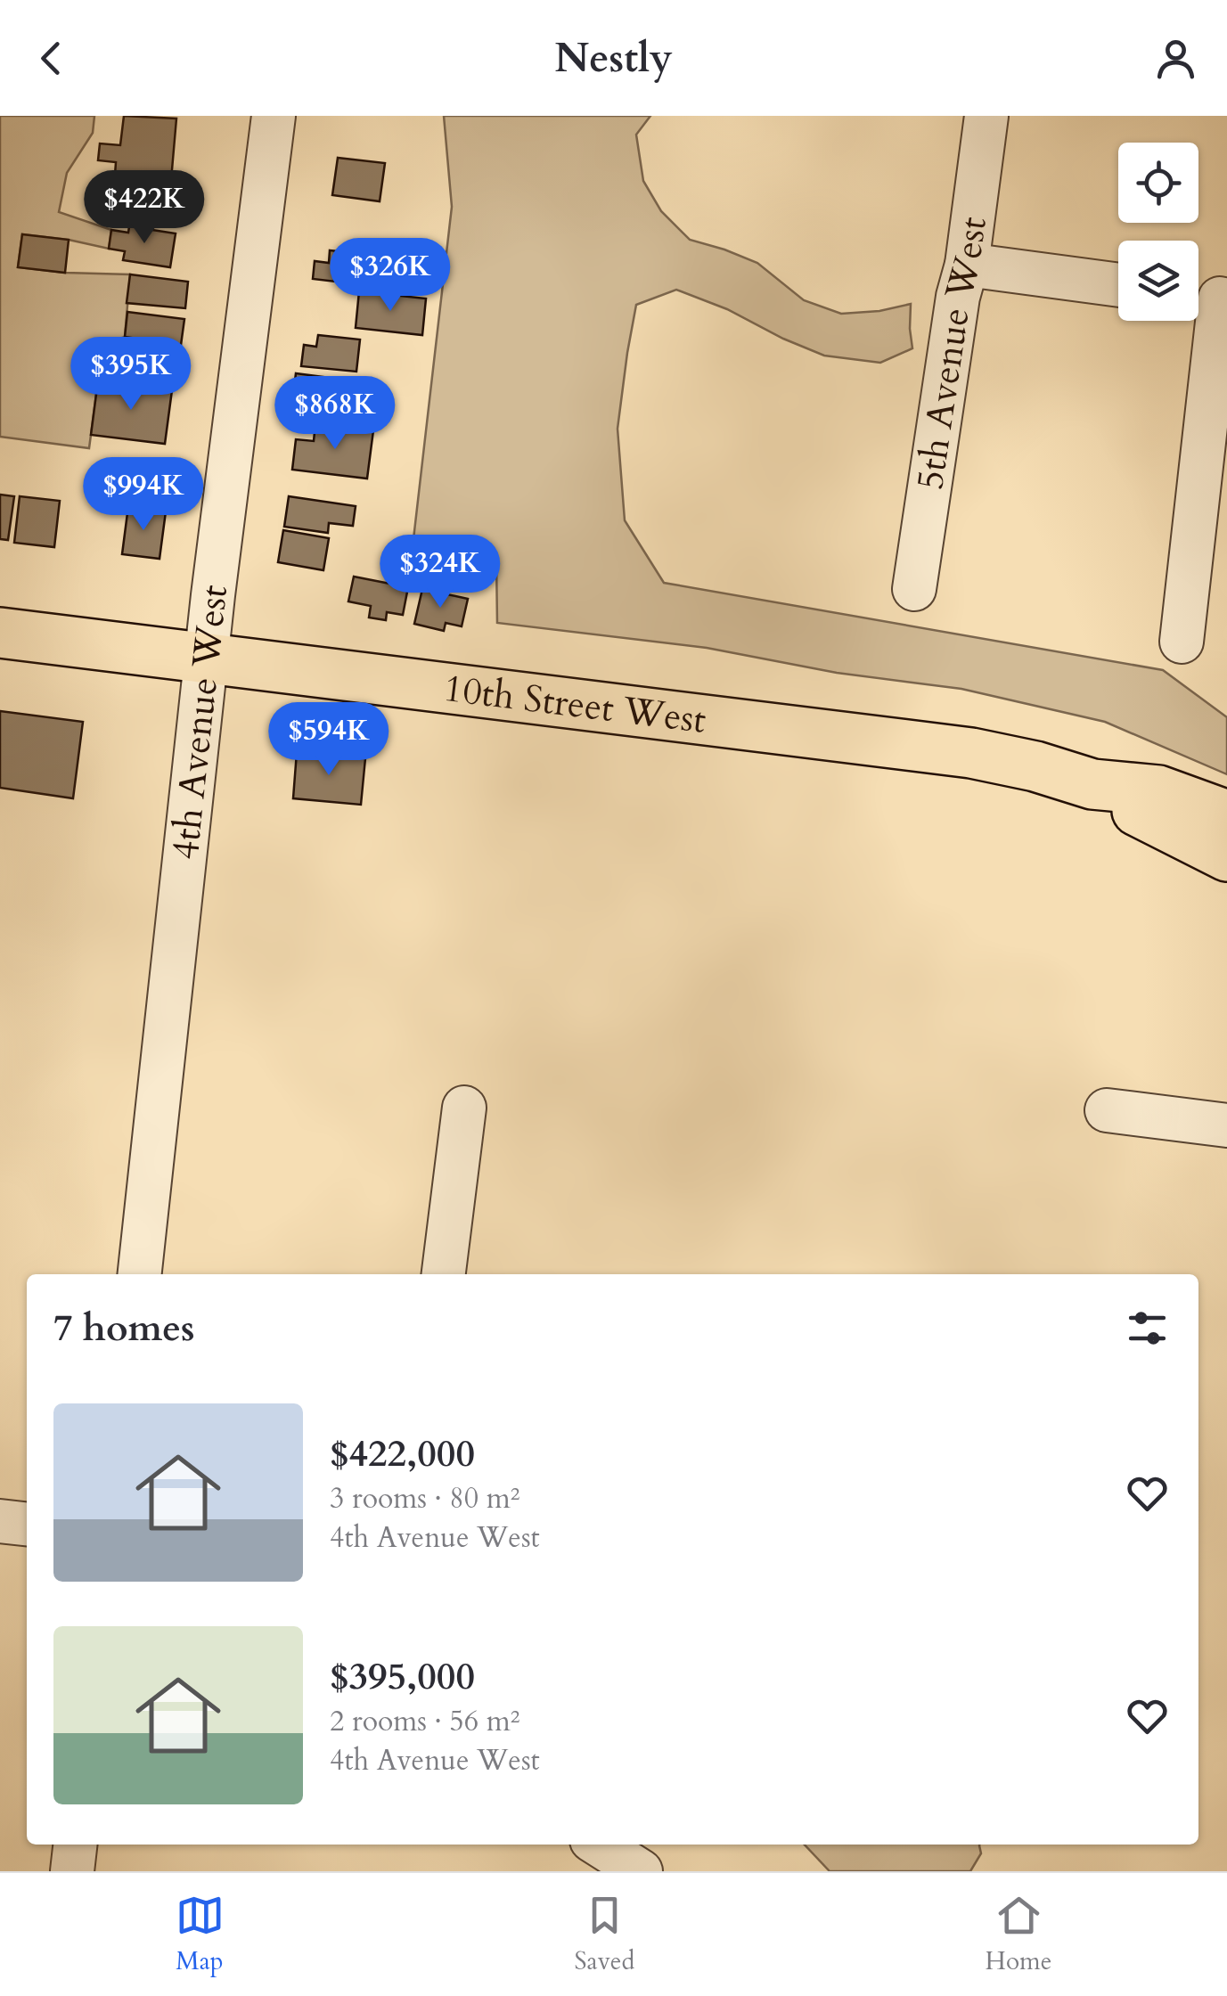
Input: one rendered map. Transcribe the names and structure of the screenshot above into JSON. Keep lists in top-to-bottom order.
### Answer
{
  "streets": {
    "main road": ["10th Street West"],
    "street": ["5th Avenue West", "4th Avenue West"]
  },
  "crossings": [
    ["10th Street West", "4th Avenue West"]
  ],
  "page": {
    "header": "Nestly",
    "price": [
      "$422K",
      "$326K",
      "$395K",
      "$868K",
      "$994K",
      "$324K",
      "$594K"
    ],
    "heading": "7 homes",
    "list": [
      {
        "name": "$422,000",
        "note": "3 rooms · 80 m² · 4th Avenue West"
      },
      {
        "name": "$395,000",
        "note": "2 rooms · 56 m² · 4th Avenue West"
      }
    ],
    "tabs": ["Map", "Saved", "Home"]
  }
}
